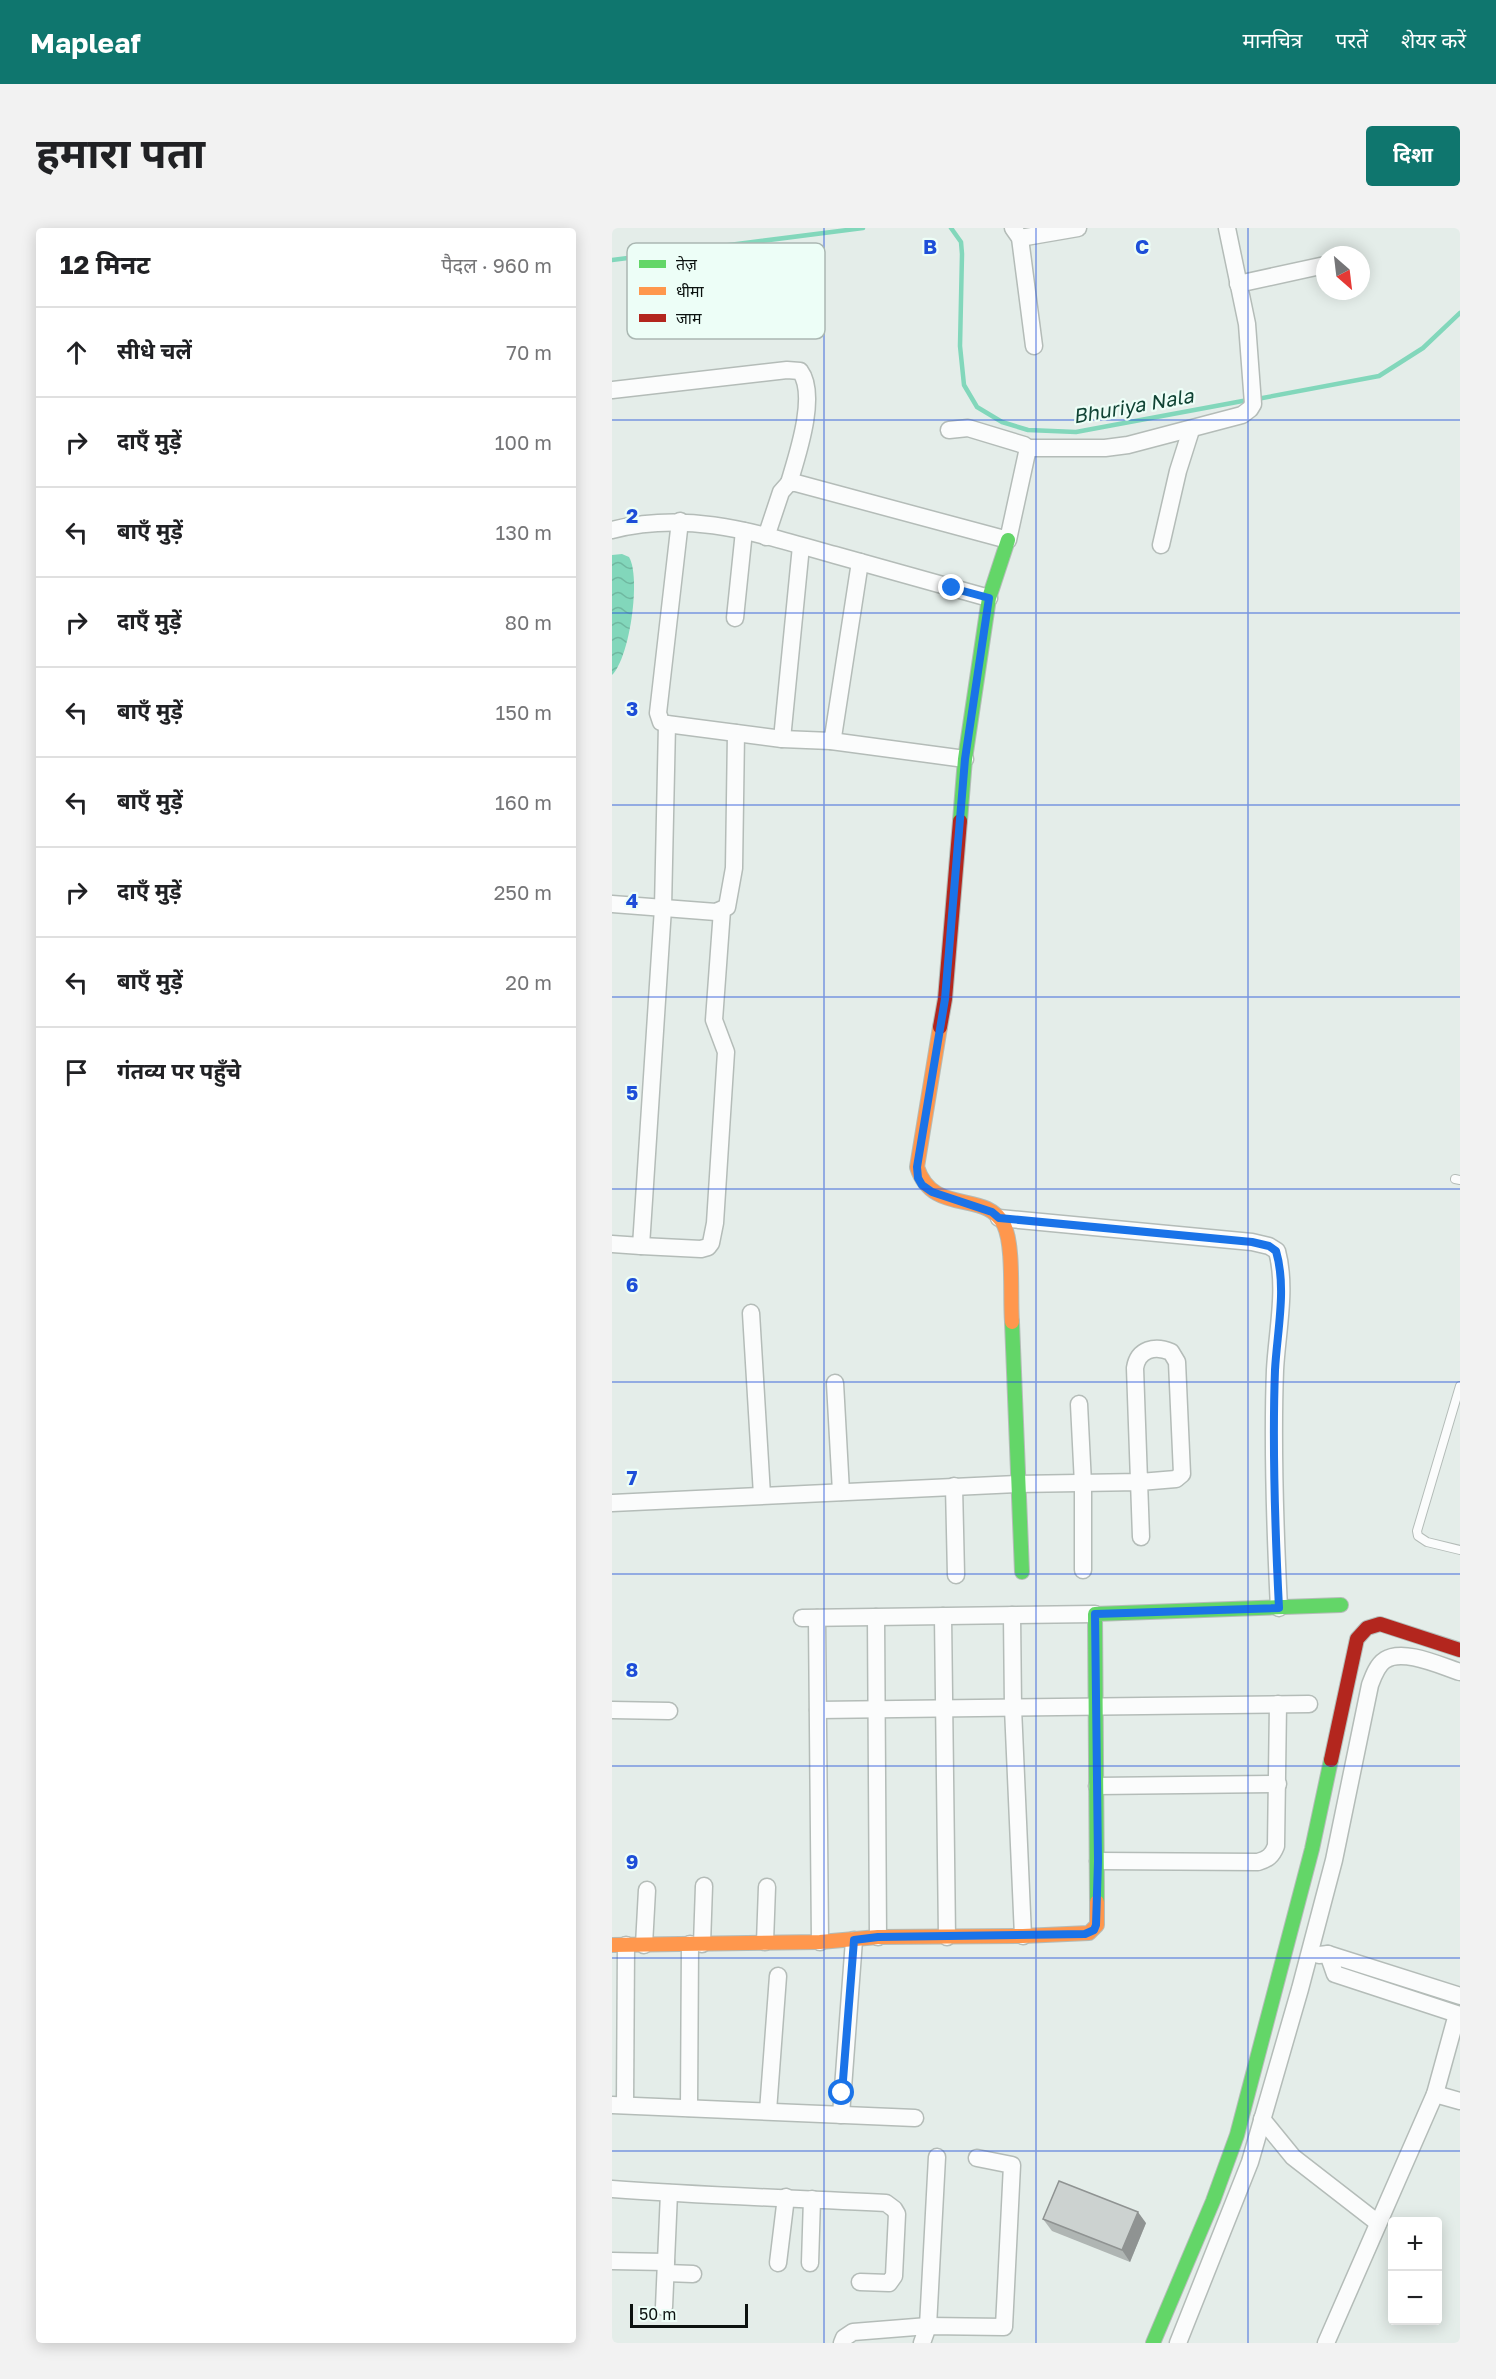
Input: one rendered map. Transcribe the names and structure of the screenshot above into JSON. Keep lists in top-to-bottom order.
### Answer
{
  "water": ["Bhuriya Nala"],
  "legend": ["तेज़", "धीमा", "जाम"],
  "scale_bar": "50 m",
  "north": "bottom right",
  "page": {
    "header": "Mapleaf",
    "nav": ["मानचित्र", "परतें", "शेयर करें"],
    "buttons": "दिशा",
    "title": "हमारा पता",
    "heading": ["12 मिनट", "पैदल · 960 m"],
    "list": [
      ["सीधे चलें", "70 m"],
      ["दाएँ मुड़ें", "100 m"],
      ["बाएँ मुड़ें", "130 m"],
      ["दाएँ मुड़ें", "80 m"],
      ["बाएँ मुड़ें", "150 m"],
      ["बाएँ मुड़ें", "160 m"],
      ["दाएँ मुड़ें", "250 m"],
      ["बाएँ मुड़ें", "20 m"],
      "गंतव्य पर पहुँचे"
    ],
    "map_buttons": ["+", "−"],
    "scale": "50 m"
  },
  "grid": {
    "columns": ["B", "C"],
    "rows": [
      "2",
      "3",
      "4",
      "5",
      "6",
      "7",
      "8",
      "9"
    ]
  }
}
